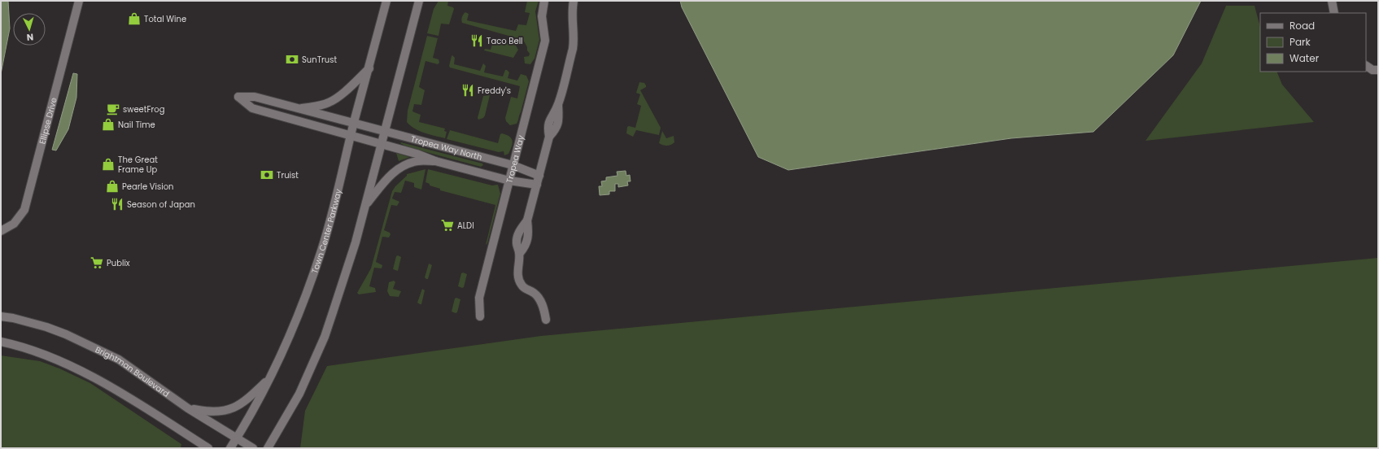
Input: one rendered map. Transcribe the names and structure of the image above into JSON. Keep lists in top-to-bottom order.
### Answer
{
  "streets": {
    "street": [
      "Ellipse Drive",
      "Tropea Way North",
      "Tropea Way",
      "Town Center Parkway",
      "Brightman Boulevard"
    ]
  },
  "crossings": [
    ["Tropea Way North", "Tropea Way"],
    ["Tropea Way North", "Town Center Parkway"],
    ["Town Center Parkway", "Brightman Boulevard"]
  ],
  "places": {
    "shop": [
      "Total Wine",
      "Nail Time",
      "The Great Frame Up",
      "Pearle Vision"
    ],
    "restaurant": ["Taco Bell", "Freddy's", "Season of Japan"],
    "bank": ["SunTrust", "Truist"],
    "cafe": ["sweetFrog"],
    "supermarket": ["ALDI", "Publix"]
  },
  "legend": ["Road", "Park", "Water"],
  "north": "bottom"
}
